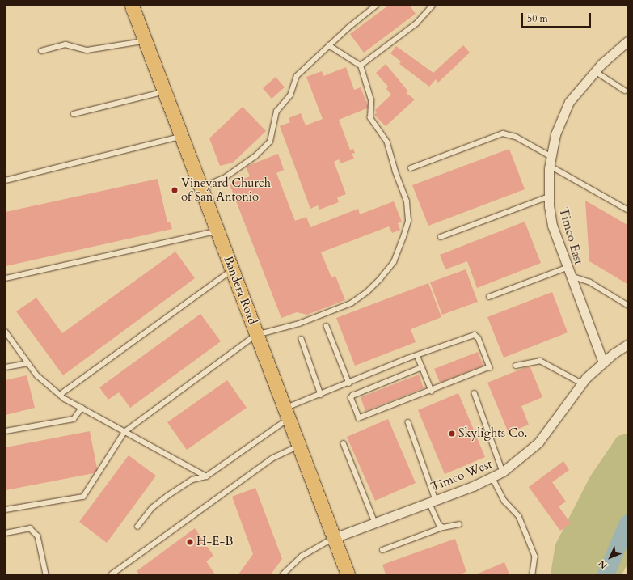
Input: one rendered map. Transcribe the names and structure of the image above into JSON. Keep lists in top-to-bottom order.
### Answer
{
  "streets": {
    "main road": ["Bandera Road"],
    "street": ["Timco East", "Timco West"]
  },
  "crossings": [
    ["Timco East", "Timco West"],
    ["Bandera Road", "Timco West"]
  ],
  "places": ["Vineyard Church of San Antonio", "Skylights Co.", "H-E-B"],
  "scale_bar": "50 m",
  "north": "bottom left"
}
